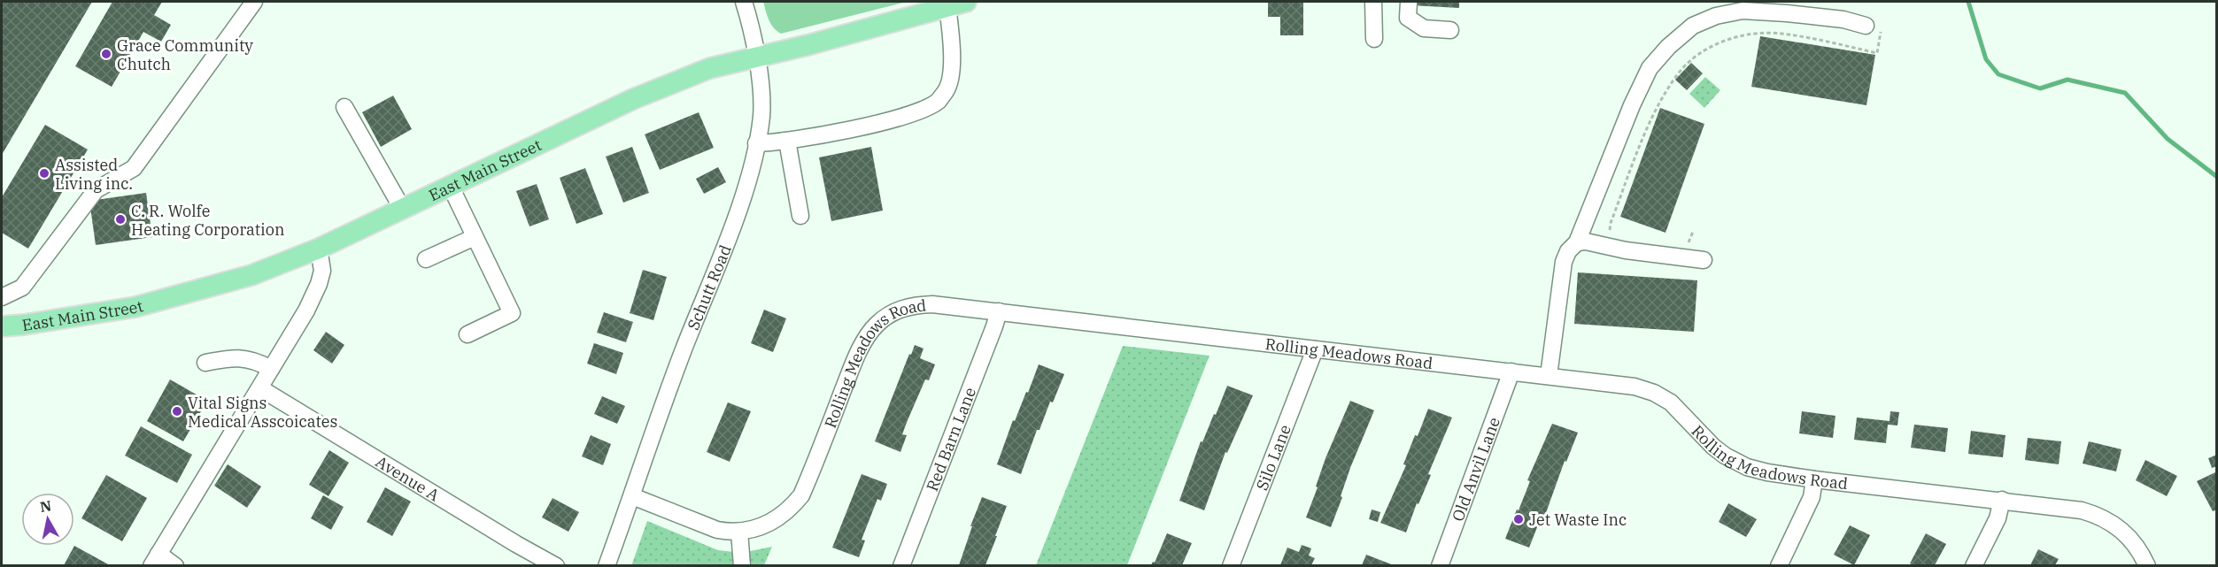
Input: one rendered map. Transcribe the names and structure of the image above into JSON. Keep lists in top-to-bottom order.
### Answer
{
  "streets": {
    "main road": ["East Main Street"],
    "street": [
      "Schutt Road",
      "Rolling Meadows Road",
      "Red Barn Lane",
      "Silo Lane",
      "Old Anvil Lane",
      "Avenue A"
    ]
  },
  "crossings": [
    ["East Main Street", "Schutt Road"],
    ["Schutt Road", "Rolling Meadows Road"],
    ["Rolling Meadows Road", "Red Barn Lane"],
    ["Rolling Meadows Road", "Silo Lane"],
    ["Rolling Meadows Road", "Old Anvil Lane"]
  ],
  "places": [
    "Grace Community Chutch",
    "Assisted Living inc.",
    "C. R. Wolfe Heating Corporation",
    "Vital Signs Medical Asscoicates",
    "Jet Waste Inc"
  ],
  "north": "top"
}
